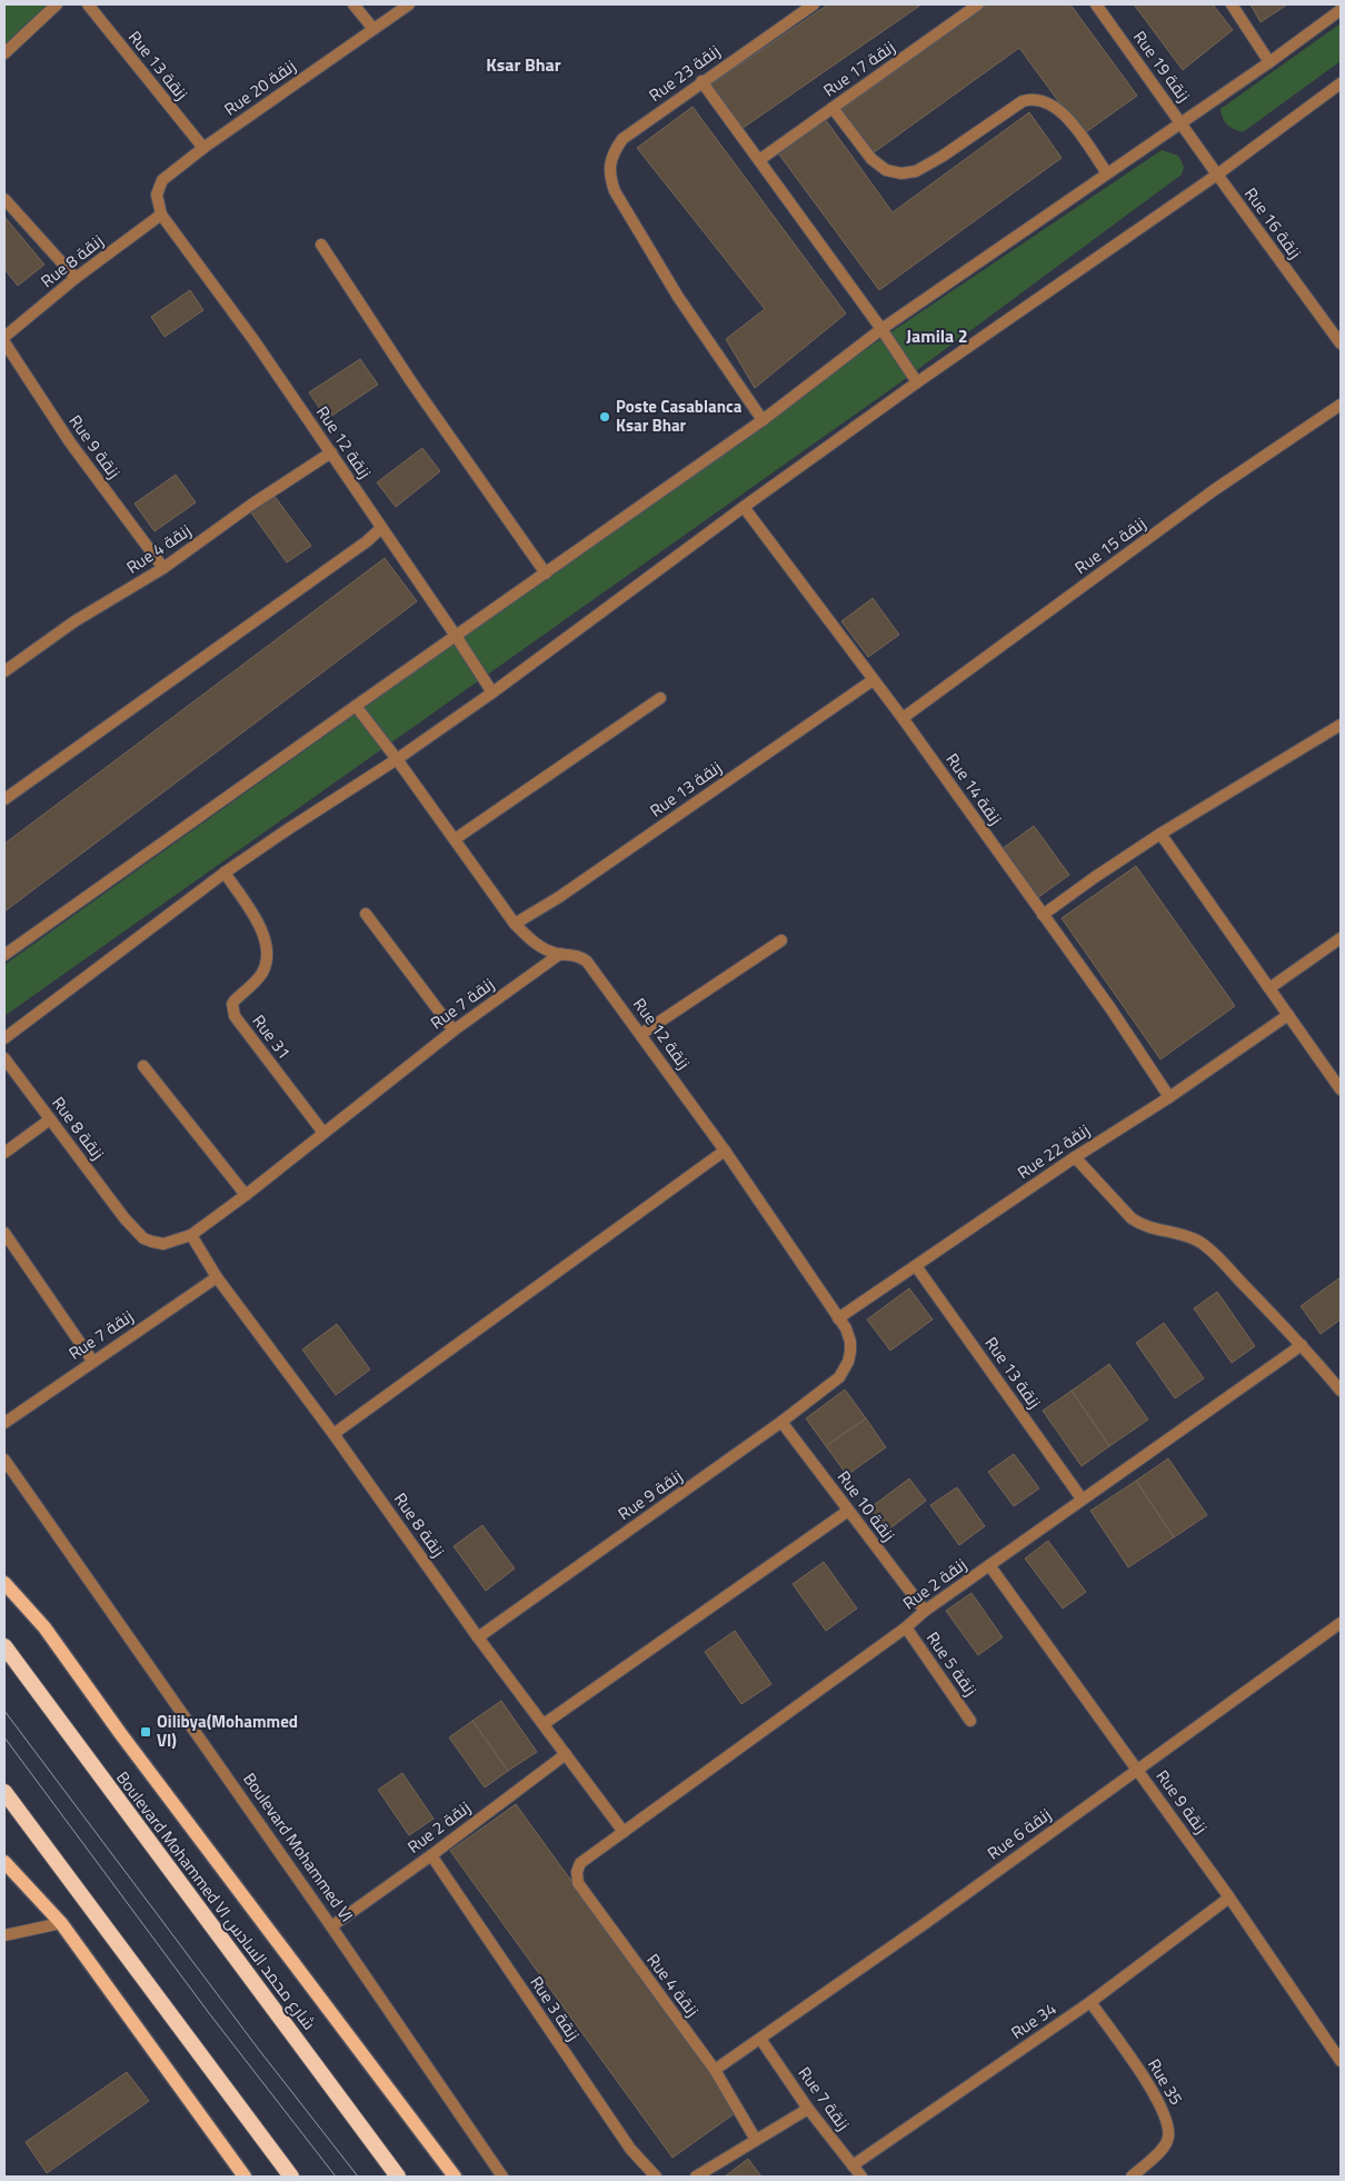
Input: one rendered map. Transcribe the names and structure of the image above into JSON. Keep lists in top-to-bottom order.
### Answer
{
  "streets": {
    "highway": ["Boulevard Mohammed VI شارع محمد السادس"],
    "street": [
      "Rue 13 زنقة",
      "Rue 19 زنقة",
      "Rue 17 زنقة",
      "Rue 23 زنقة",
      "Rue 20 زنقة",
      "Rue 16 زنقة",
      "Rue 8 زنقة",
      "Rue 12 زنقة",
      "Rue 9 زنقة",
      "Rue 15 زنقة",
      "Rue 4 زنقة",
      "Rue 14 زنقة",
      "Rue 7 زنقة",
      "Rue 31",
      "Rue 22 زنقة",
      "Rue 10 زنقة",
      "Rue 2 زنقة",
      "Rue 5 زنقة",
      "Rue 6 زنقة",
      "Boulevard Mohammed VI",
      "Rue 3 زنقة",
      "Rue 34",
      "Rue 35"
    ]
  },
  "crossings": [
    ["Rue 13 زنقة", "Rue 20 زنقة"],
    ["Rue 13 زنقة", "Rue 14 زنقة"],
    ["Rue 13 زنقة", "Rue 22 زنقة"],
    ["Rue 13 زنقة", "Rue 2 زنقة"],
    ["Rue 19 زنقة", "Rue 16 زنقة"],
    ["Rue 20 زنقة", "Rue 8 زنقة"],
    ["Rue 20 زنقة", "Rue 12 زنقة"],
    ["Rue 8 زنقة", "Rue 12 زنقة"],
    ["Rue 8 زنقة", "Rue 9 زنقة"],
    ["Rue 8 زنقة", "Rue 7 زنقة"],
    ["Rue 8 زنقة", "Rue 2 زنقة"],
    ["Rue 12 زنقة", "Rue 4 زنقة"],
    ["Rue 12 زنقة", "Rue 7 زنقة"],
    ["Rue 9 زنقة", "Rue 4 زنقة"],
    ["Rue 9 زنقة", "Rue 22 زنقة"],
    ["Rue 9 زنقة", "Rue 10 زنقة"],
    ["Rue 9 زنقة", "Rue 2 زنقة"],
    ["Rue 9 زنقة", "Rue 6 زنقة"],
    ["Rue 9 زنقة", "Rue 34"],
    ["Rue 15 زنقة", "Rue 14 زنقة"],
    ["Rue 4 زنقة", "Rue 2 زنقة"],
    ["Rue 4 زنقة", "Rue 6 زنقة"],
    ["Rue 14 زنقة", "Rue 22 زنقة"],
    ["Rue 7 زنقة", "Rue 31"],
    ["Rue 7 زنقة", "Rue 6 زنقة"],
    ["Rue 7 زنقة", "Rue 34"],
    ["Rue 10 زنقة", "Rue 2 زنقة"],
    ["Rue 2 زنقة", "Rue 5 زنقة"],
    ["Rue 2 زنقة", "Boulevard Mohammed VI"],
    ["Rue 2 زنقة", "Rue 3 زنقة"],
    ["Rue 34", "Rue 35"]
  ],
  "districts": ["Ksar Bhar", "Jamila 2"],
  "places": {
    "other": ["Poste Casablanca Ksar Bhar"],
    "transit": ["Oilibya(Mohammed VI)"]
  }
}
